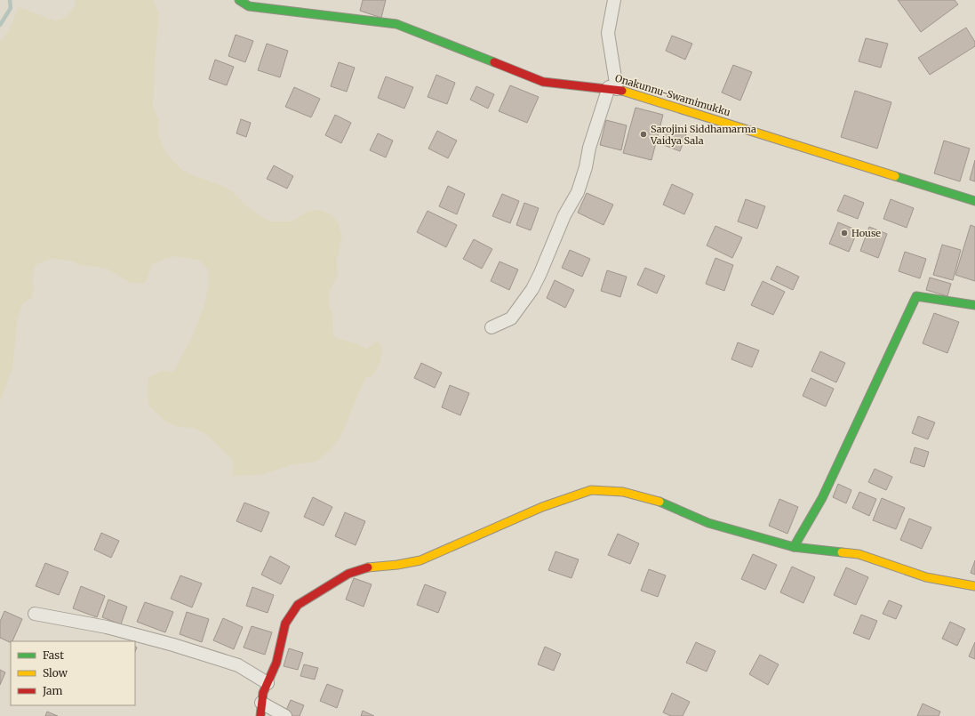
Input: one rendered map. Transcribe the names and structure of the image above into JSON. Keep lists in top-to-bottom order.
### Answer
{
  "streets": {
    "street": ["Onakunnu-Swamimukku"]
  },
  "places": ["Sarojini Siddhamarma Vaidya Sala", "House"],
  "legend": ["Fast", "Slow", "Jam"]
}
